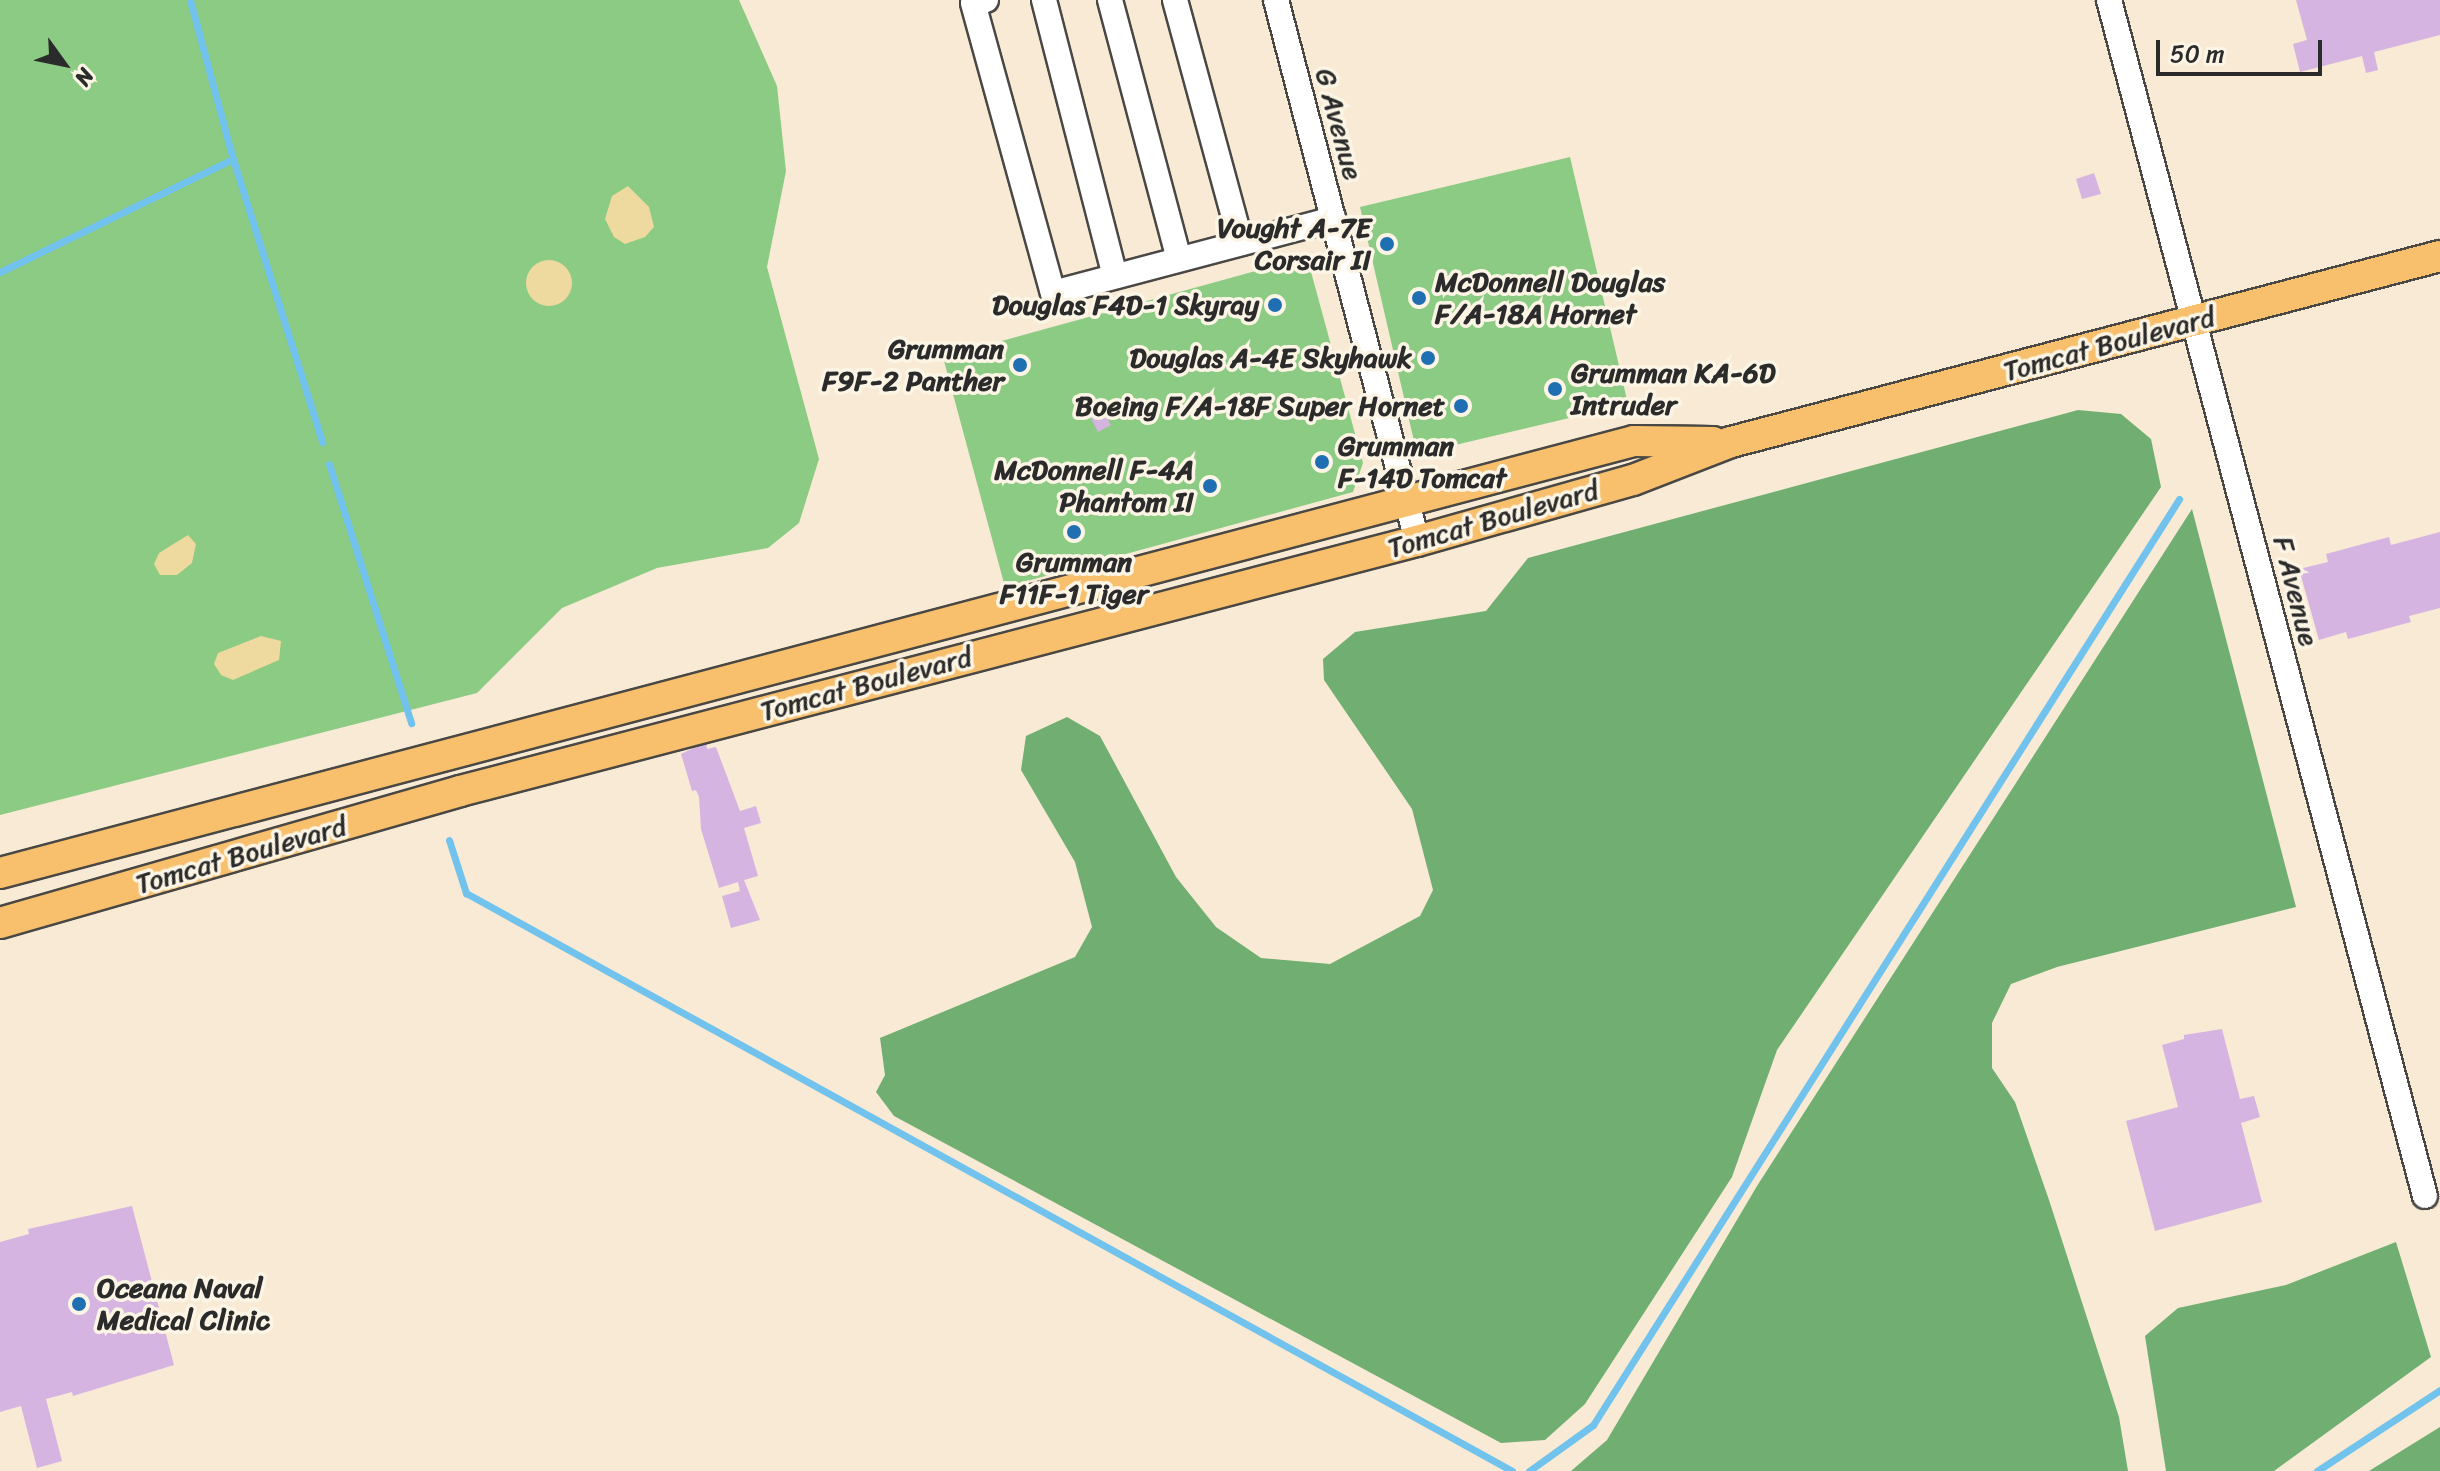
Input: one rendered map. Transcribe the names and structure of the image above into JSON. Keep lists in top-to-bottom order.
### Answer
{
  "streets": {
    "main road": ["Tomcat Boulevard"],
    "street": ["G Avenue", "F Avenue"]
  },
  "crossings": [
    ["G Avenue", "Tomcat Boulevard"],
    ["Tomcat Boulevard", "F Avenue"]
  ],
  "places": [
    "Vought A-7E Corsair II",
    "McDonnell Douglas F/A-18A Hornet",
    "Douglas F4D-1 Skyray",
    "Douglas A-4E Skyhawk",
    "Grumman F9F-2 Panther",
    "Grumman KA-6D Intruder",
    "Boeing F/A-18F Super Hornet",
    "Grumman F-14D Tomcat",
    "McDonnell F-4A Phantom II",
    "Grumman F11F-1 Tiger",
    "Oceana Naval Medical Clinic"
  ],
  "scale_bar": "50 m",
  "north": "bottom right"
}
